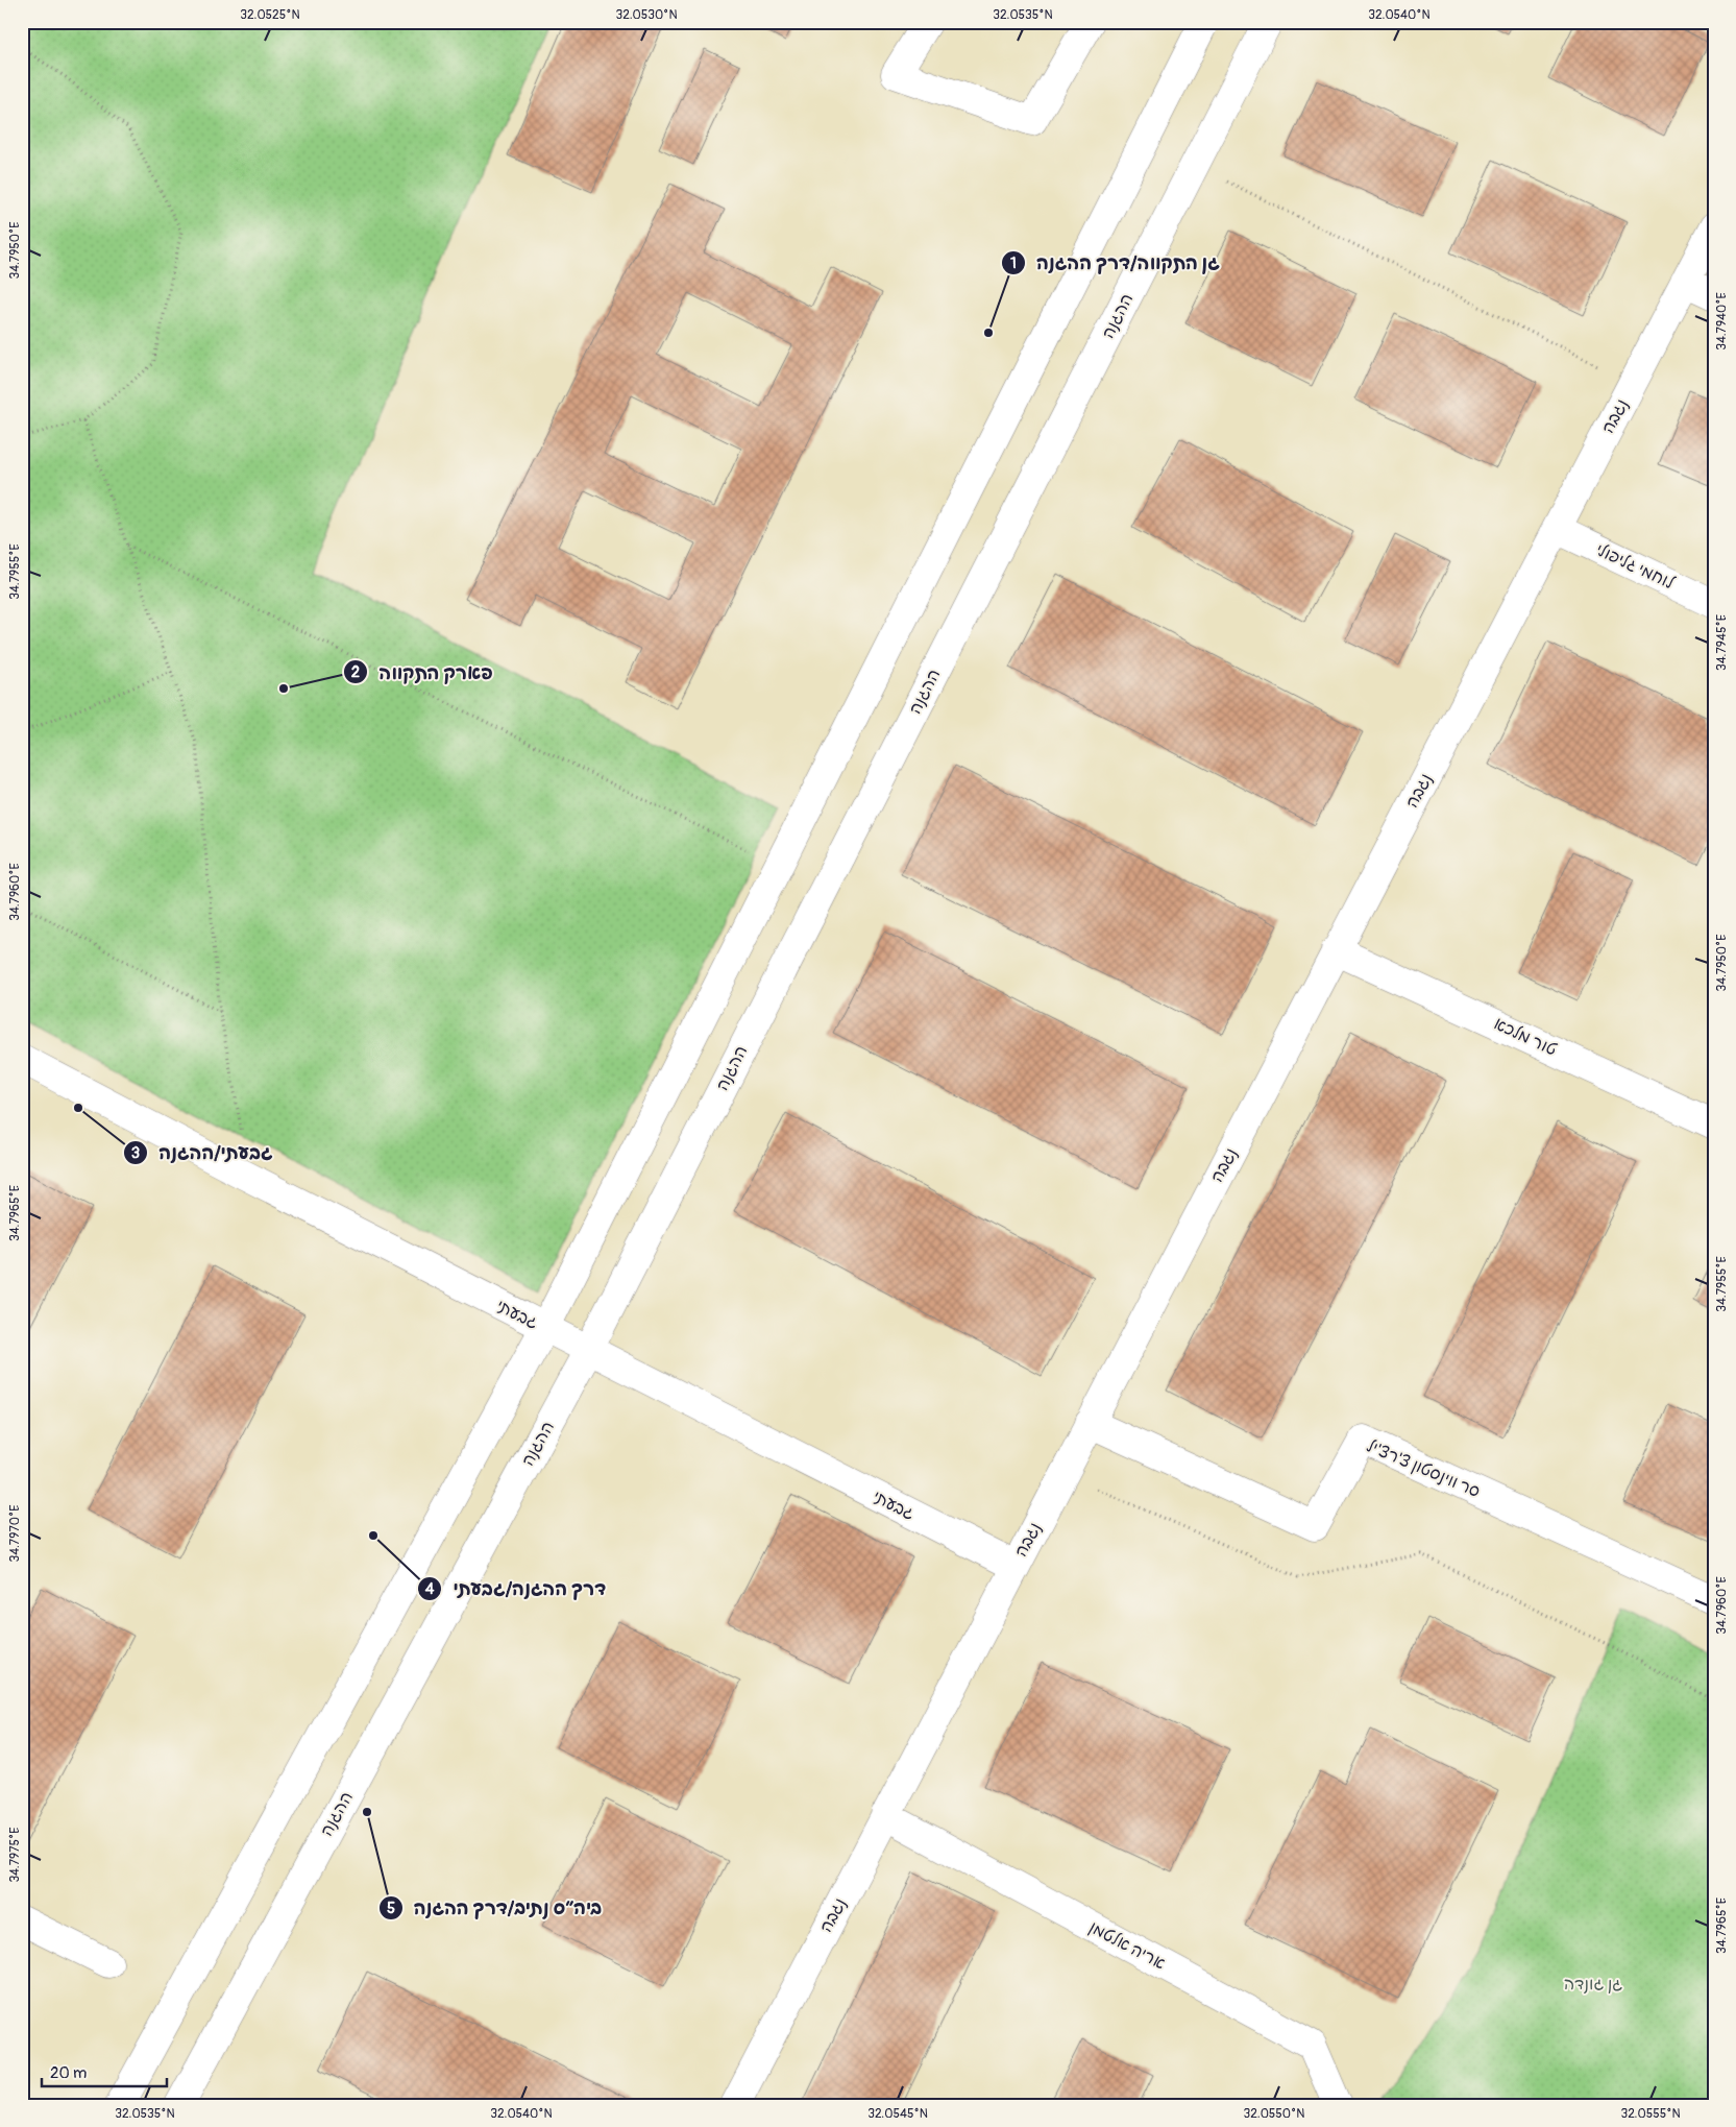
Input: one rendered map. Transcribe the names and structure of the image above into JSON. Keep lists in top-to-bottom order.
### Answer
{
  "streets": {
    "street": [
      "ההגנה",
      "נגבה",
      "לוחמי גליפולי",
      "טור מלכא",
      "גבעתי",
      "סר ווינסטון צ'רצ'יל",
      "אריה אלטמן"
    ]
  },
  "crossings": [
    ["ההגנה", "גבעתי"],
    ["נגבה", "לוחמי גליפולי"],
    ["נגבה", "טור מלכא"],
    ["נגבה", "גבעתי"],
    ["נגבה", "סר ווינסטון צ'רצ'יל"],
    ["נגבה", "אריה אלטמן"]
  ],
  "parks": ["גן גונדה"],
  "places": [
    "גן התקווה/דרך ההגנה",
    "פארק התקווה",
    "גבעתי/ההגנה",
    "דרך ההגנה/גבעתי",
    "ביה״ס נתיב/דרך ההגנה"
  ],
  "scale_bar": "20 m",
  "coordinates": [
    "32.0525°N",
    "32.0530°N",
    "32.0535°N",
    "32.0540°N",
    "34.7950°E",
    "34.7940°E",
    "34.7955°E",
    "34.7945°E",
    "34.7960°E",
    "34.7965°E",
    "34.7970°E",
    "34.7975°E",
    "32.0545°N",
    "32.0550°N",
    "32.0555°N"
  ]
}
